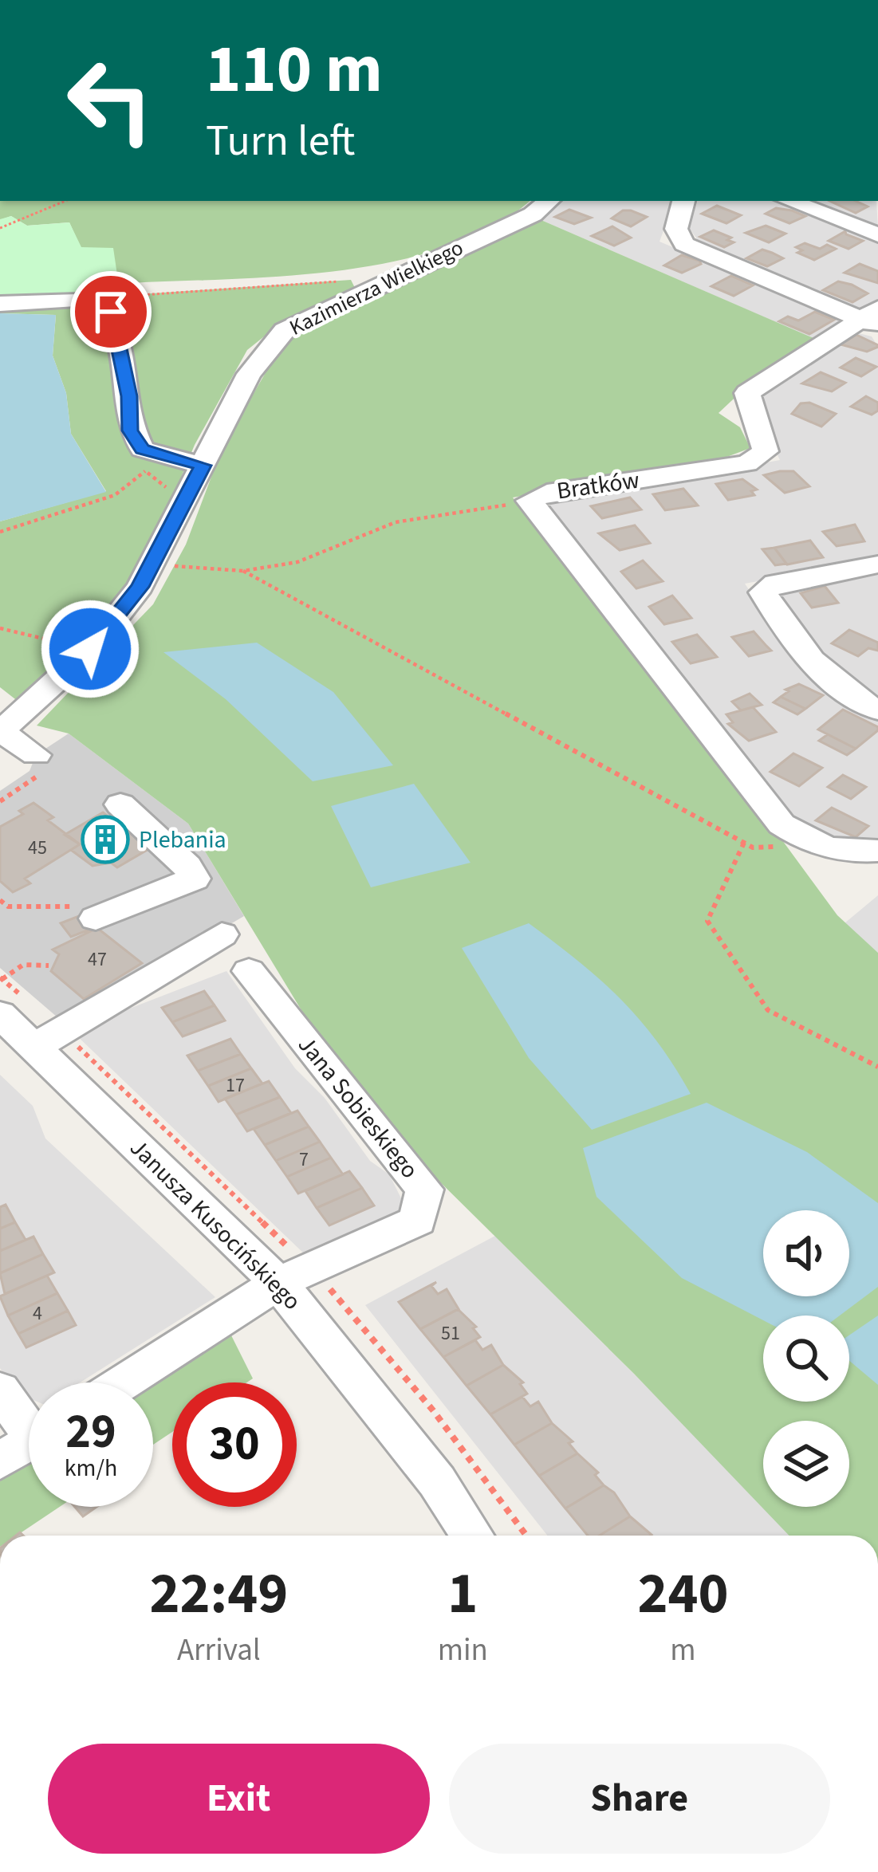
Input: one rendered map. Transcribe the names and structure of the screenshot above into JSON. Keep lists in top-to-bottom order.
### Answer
{
  "streets": {
    "street": [
      "Kazimierza Wielkiego",
      "Bratków",
      "Jana Sobieskiego",
      "Janusza Kusocińskiego"
    ]
  },
  "crossings": [
    ["Jana Sobieskiego", "Janusza Kusocińskiego"]
  ],
  "places": {
    "building": ["Plebania"]
  },
  "house_numbers": [
    "45",
    "47",
    "17",
    "7",
    "4",
    "51"
  ],
  "page": {
    "turn": ["110 m", "Turn left"],
    "speed": "29 km/h",
    "limit": "30",
    "eta": [
      "22:49",
      "Arrival",
      "1",
      "min",
      "240",
      "m"
    ],
    "buttons": ["Exit", "Share"]
  }
}
